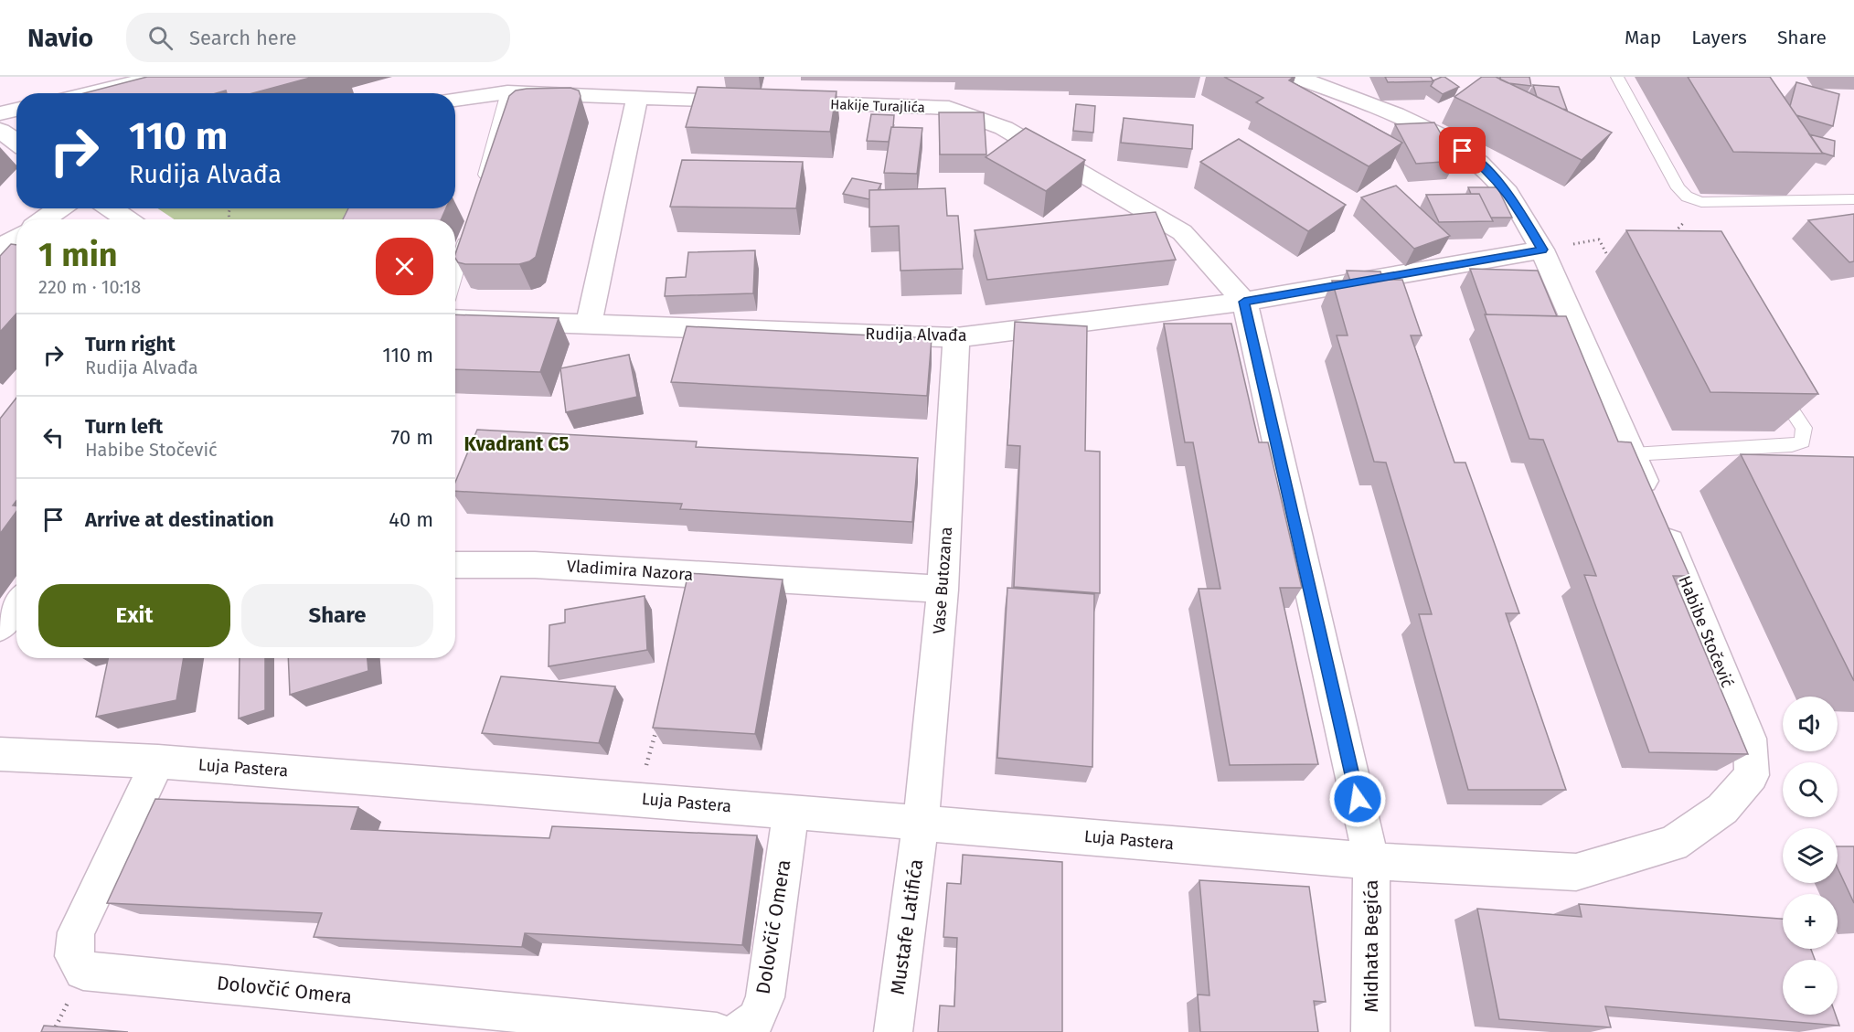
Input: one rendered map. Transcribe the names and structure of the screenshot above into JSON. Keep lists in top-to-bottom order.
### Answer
{
  "streets": {
    "street": [
      "Hakije Turajlića",
      "Rudija Alvađa",
      "Vladimira Nazora",
      "Vase Butozana",
      "Habibe Stočević",
      "Luja Pastera",
      "Dolovčić Omera",
      "Mustafe Latifića",
      "Midhata Begića"
    ]
  },
  "crossings": [
    ["Hakije Turajlića", "Rudija Alvađa"],
    ["Hakije Turajlića", "Midhata Begića"],
    ["Rudija Alvađa", "Vase Butozana"],
    ["Rudija Alvađa", "Habibe Stočević"],
    ["Rudija Alvađa", "Midhata Begića"],
    ["Vladimira Nazora", "Vase Butozana"],
    ["Vase Butozana", "Luja Pastera"],
    ["Vase Butozana", "Mustafe Latifića"],
    ["Habibe Stočević", "Luja Pastera"],
    ["Habibe Stočević", "Midhata Begića"],
    ["Luja Pastera", "Dolovčić Omera"],
    ["Luja Pastera", "Mustafe Latifića"],
    ["Luja Pastera", "Midhata Begića"]
  ],
  "districts": ["Kvadrant C5"],
  "page": {
    "header": "Navio",
    "search": "Search here",
    "nav": ["Map", "Layers", "Share"],
    "turn": ["110 m", "Rudija Alvađa"],
    "heading": ["1 min", "220 m · 10:18"],
    "list": [
      {
        "name": "Turn right",
        "note": "Rudija Alvađa",
        "value": "110 m"
      },
      {
        "name": "Turn left",
        "note": "Habibe Stočević",
        "value": "70 m"
      },
      {
        "name": "Arrive at destination",
        "value": "40 m"
      }
    ],
    "buttons": ["Exit", "Share"],
    "map_buttons": ["+", "−"]
  }
}
